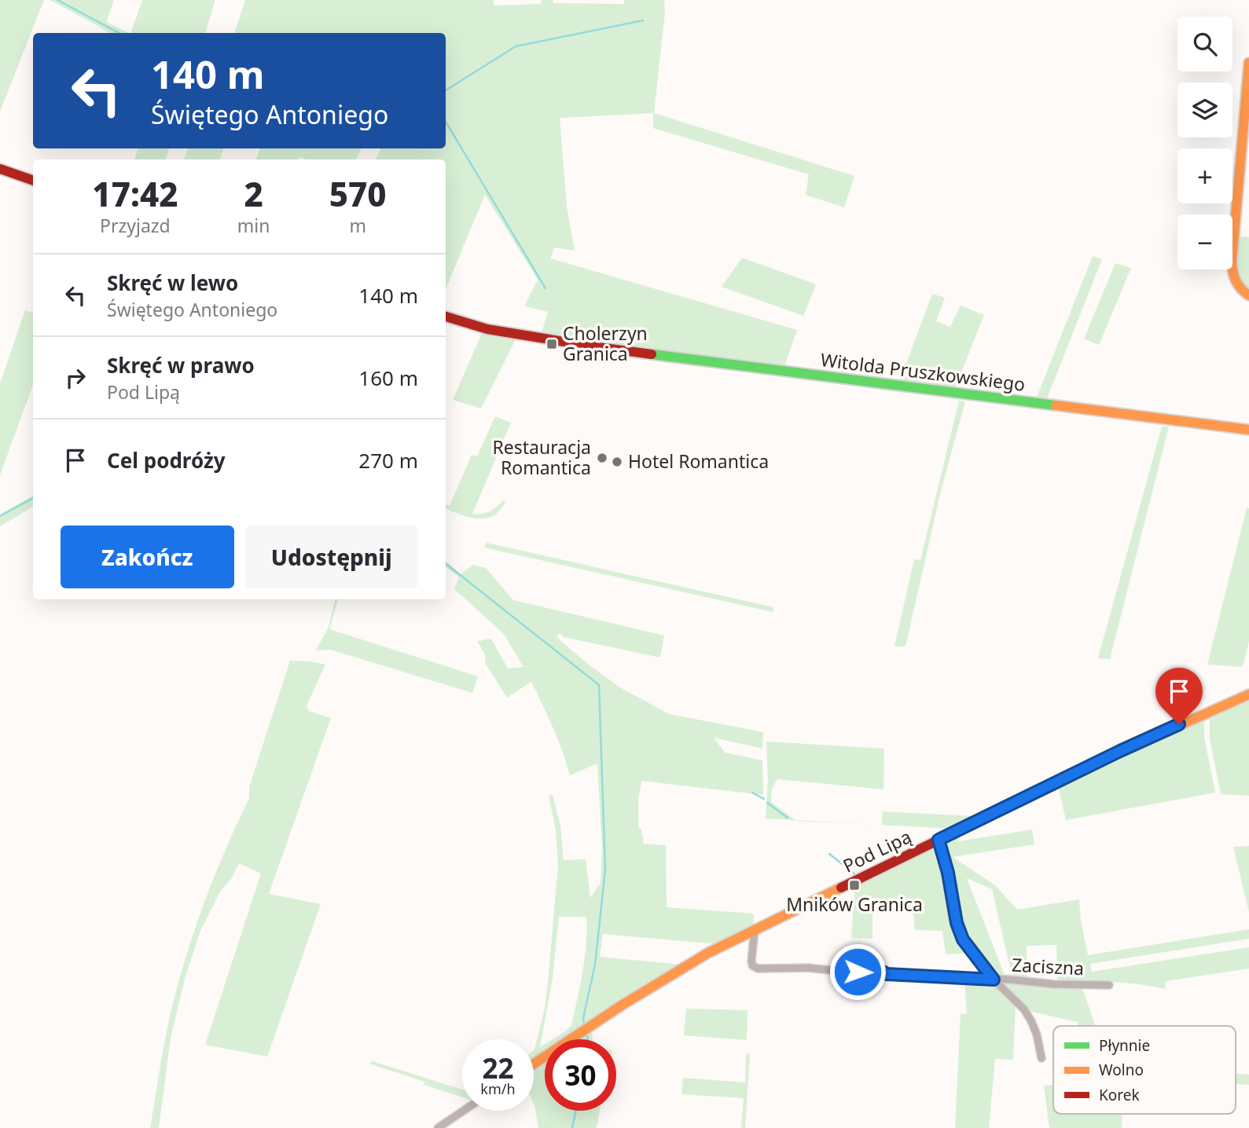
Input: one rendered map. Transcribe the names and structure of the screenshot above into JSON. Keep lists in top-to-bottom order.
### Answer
{
  "streets": {
    "street": ["Witolda Pruszkowskiego", "Pod Lipą", "Zaciszna"]
  },
  "crossings": [
    ["Pod Lipą", "Zaciszna"]
  ],
  "places": {
    "transit": ["Cholerzyn Granica", "Mników Granica"],
    "other": ["Restauracja Romantica", "Hotel Romantica"]
  },
  "legend": ["Płynnie", "Wolno", "Korek"],
  "page": {
    "map_buttons": ["+", "−"],
    "turn": ["140 m", "Świętego Antoniego"],
    "eta": [
      "17:42",
      "Przyjazd",
      "2",
      "min",
      "570",
      "m"
    ],
    "list": [
      {
        "name": "Skręć w lewo",
        "note": "Świętego Antoniego",
        "value": "140 m"
      },
      {
        "name": "Skręć w prawo",
        "note": "Pod Lipą",
        "value": "160 m"
      },
      {
        "name": "Cel podróży",
        "value": "270 m"
      }
    ],
    "buttons": ["Zakończ", "Udostępnij"],
    "speed": "22 km/h",
    "limit": "30"
  }
}
